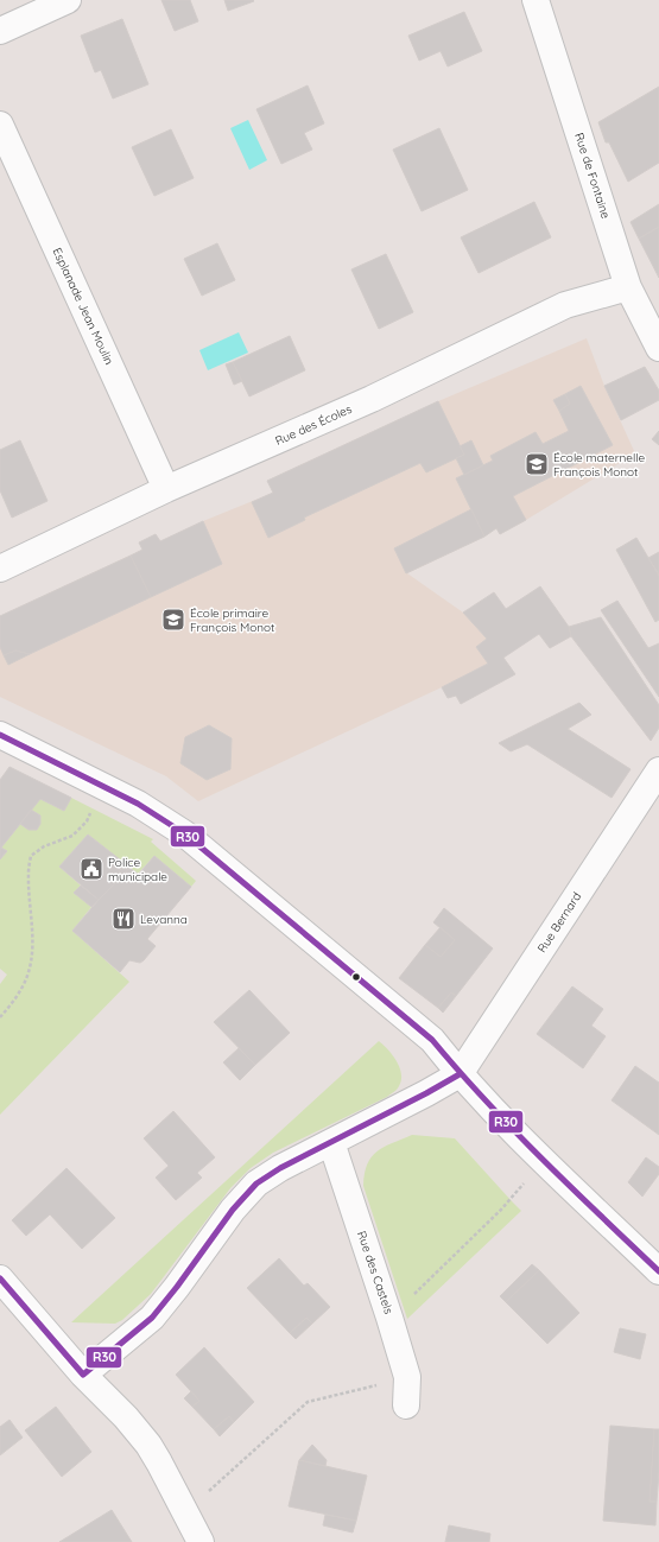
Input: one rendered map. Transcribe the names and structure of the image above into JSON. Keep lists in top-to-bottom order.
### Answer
{
  "streets": {
    "street": [
      "Rue de Fontaine",
      "Esplanade Jean Moulin",
      "Rue des Écoles",
      "Rue Bernard",
      "Rue des Castels"
    ]
  },
  "crossings": [
    ["Rue de Fontaine", "Rue des Écoles"],
    ["Esplanade Jean Moulin", "Rue des Écoles"]
  ],
  "places": {
    "school or university": ["École maternelle François Monot", "École primaire François Monot"],
    "public building": ["Police municipale"],
    "restaurant": ["Levanna"]
  },
  "lines": ["transit line R30"]
}
